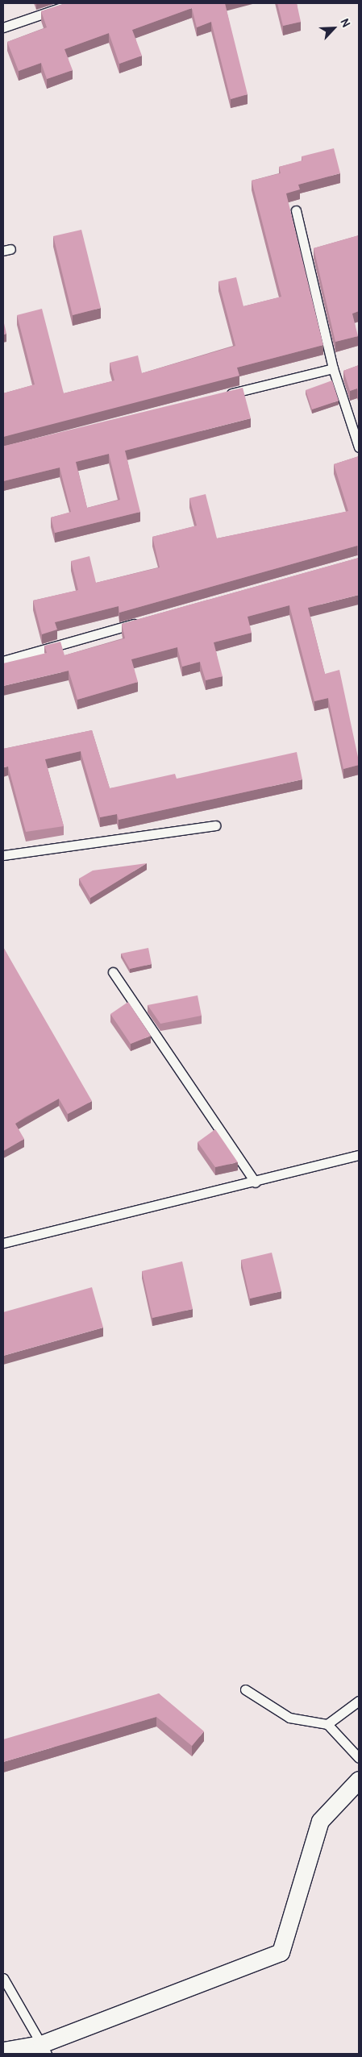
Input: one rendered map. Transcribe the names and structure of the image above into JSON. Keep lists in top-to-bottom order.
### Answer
{
  "north": "top right"
}
